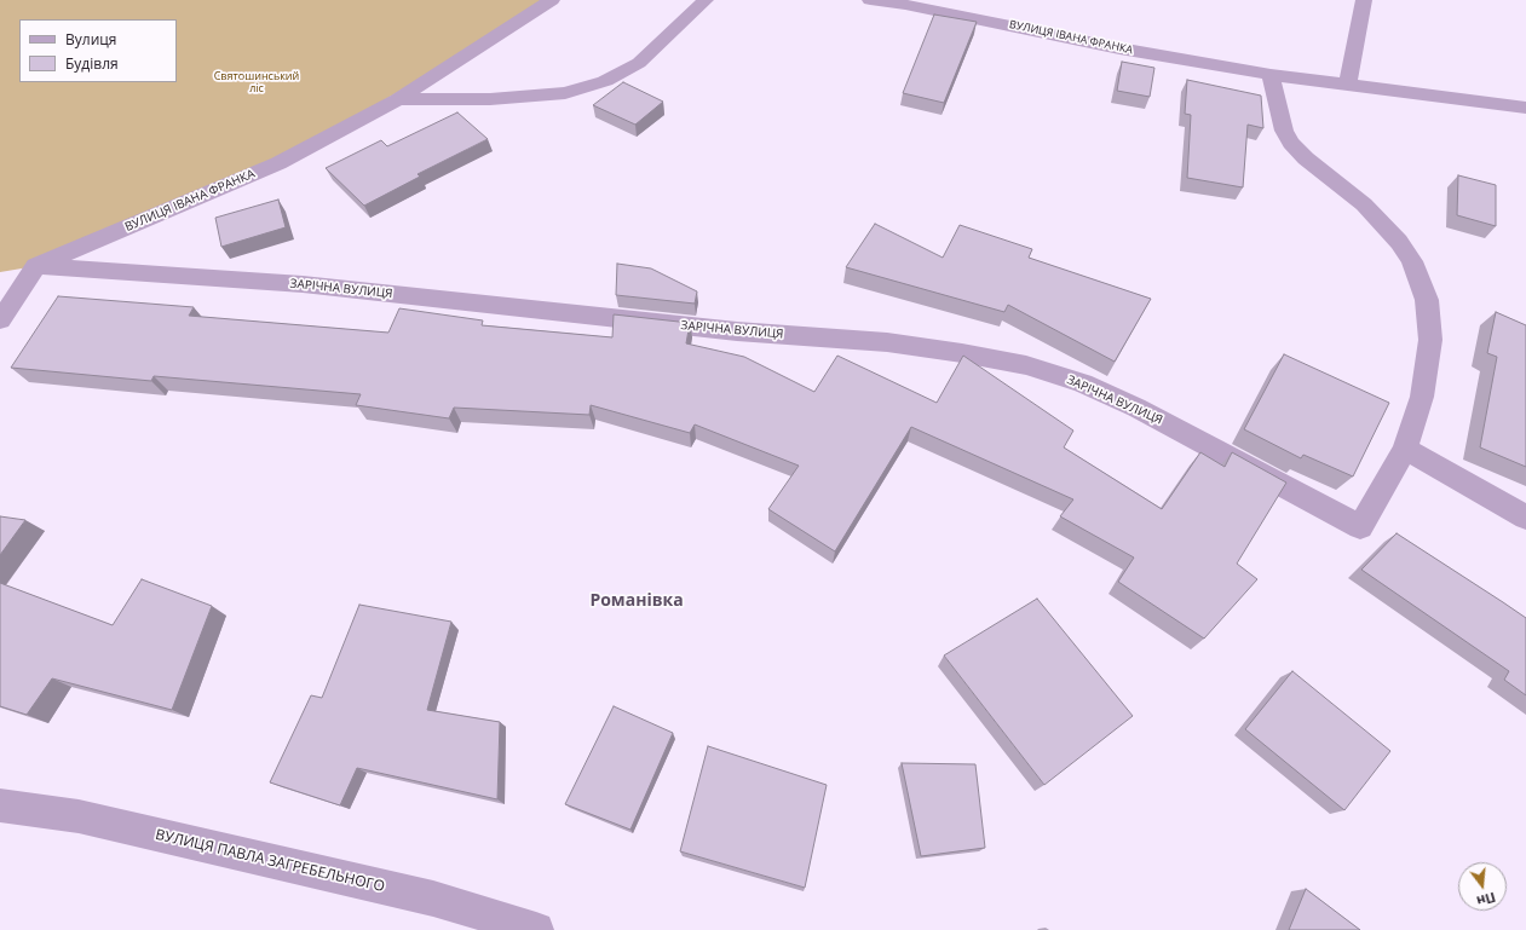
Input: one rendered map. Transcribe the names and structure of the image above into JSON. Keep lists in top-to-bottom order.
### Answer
{
  "streets": {
    "street": ["ВУЛИЦЯ ІВАНА ФРАНКА", "ЗАРІЧНА ВУЛИЦЯ", "ВУЛИЦЯ ПАВЛА ЗАГРЕБЕЛЬНОГО"]
  },
  "crossings": [
    ["ВУЛИЦЯ ІВАНА ФРАНКА", "ЗАРІЧНА ВУЛИЦЯ"]
  ],
  "districts": ["Романівка"],
  "parks": ["Святошинський ліс"],
  "legend": ["Вулиця", "Будівля"],
  "north": "bottom"
}
